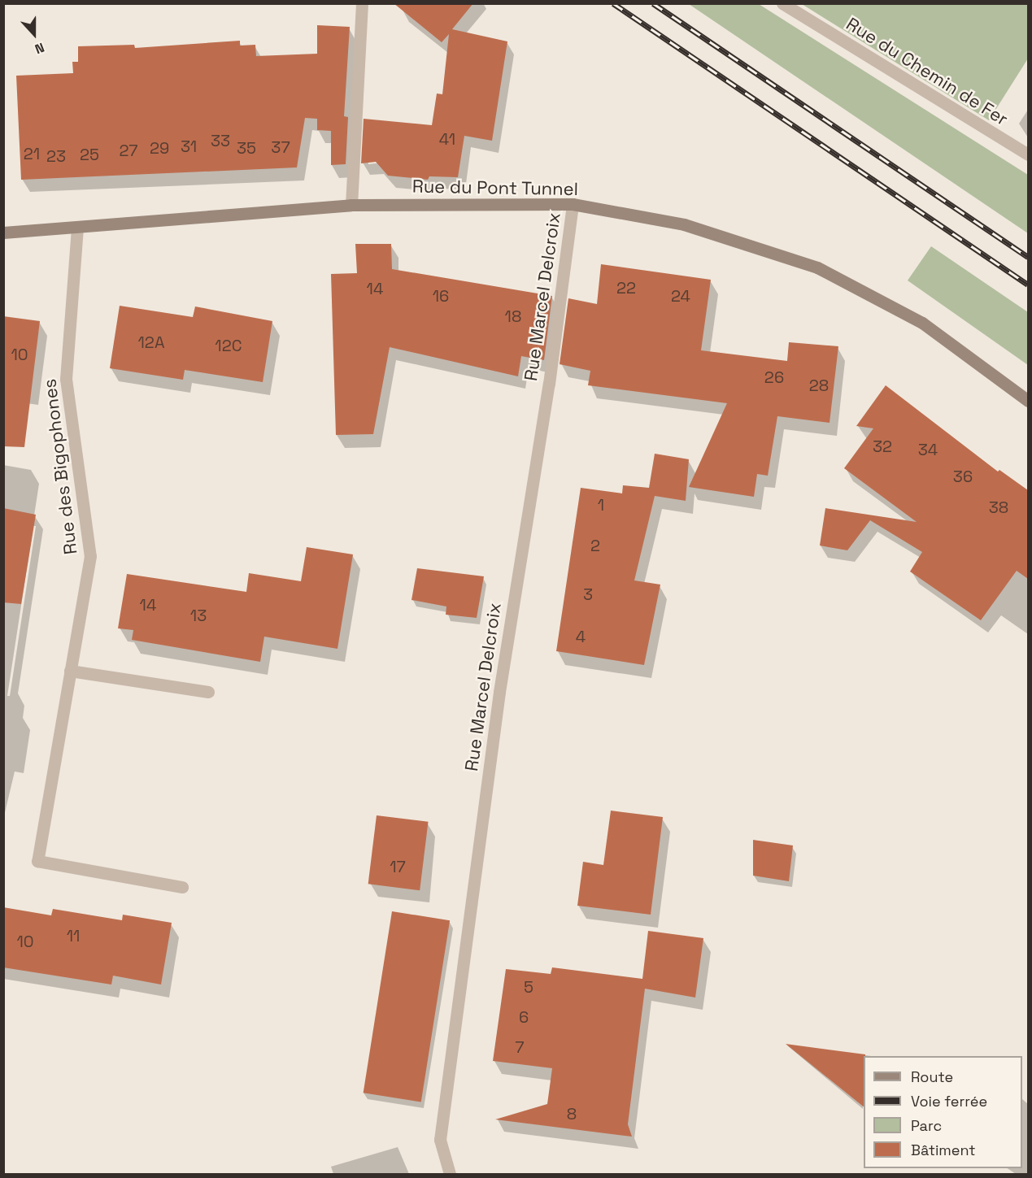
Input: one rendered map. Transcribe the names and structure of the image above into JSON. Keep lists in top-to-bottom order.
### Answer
{
  "streets": {
    "main road": ["Rue du Pont Tunnel"],
    "street": ["Rue du Chemin de Fer", "Rue Marcel Delcroix", "Rue des Bigophones"]
  },
  "crossings": [
    ["Rue du Pont Tunnel", "Rue Marcel Delcroix"],
    ["Rue du Pont Tunnel", "Rue des Bigophones"]
  ],
  "house_numbers": [
    "41",
    "33",
    "31",
    "37",
    "29",
    "35",
    "27",
    "21",
    "25",
    "23",
    "22",
    "14",
    "16",
    "24",
    "18",
    "12A",
    "12C",
    "10",
    "26",
    "28",
    "32",
    "34",
    "36",
    "1",
    "38",
    "2",
    "3",
    "14",
    "13",
    "4",
    "17",
    "11",
    "10",
    "5",
    "6",
    "7",
    "8"
  ],
  "legend": [
    "Route",
    "Voie ferrée",
    "Parc",
    "Bâtiment"
  ],
  "north": "bottom"
}
